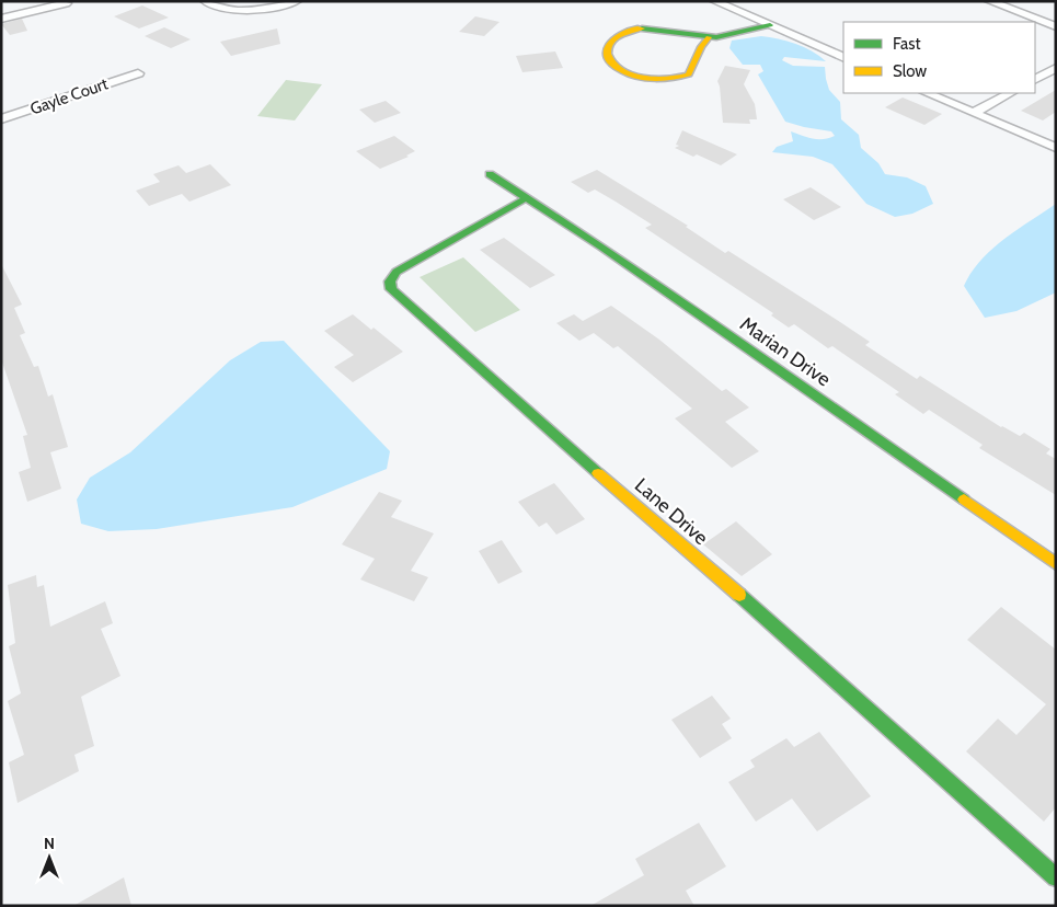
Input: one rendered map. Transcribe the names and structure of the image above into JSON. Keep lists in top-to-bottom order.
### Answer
{
  "streets": {
    "street": ["Gayle Court", "Marian Drive", "Lane Drive"]
  },
  "crossings": [
    ["Marian Drive", "Lane Drive"]
  ],
  "legend": ["Fast", "Slow"],
  "north": "top"
}
